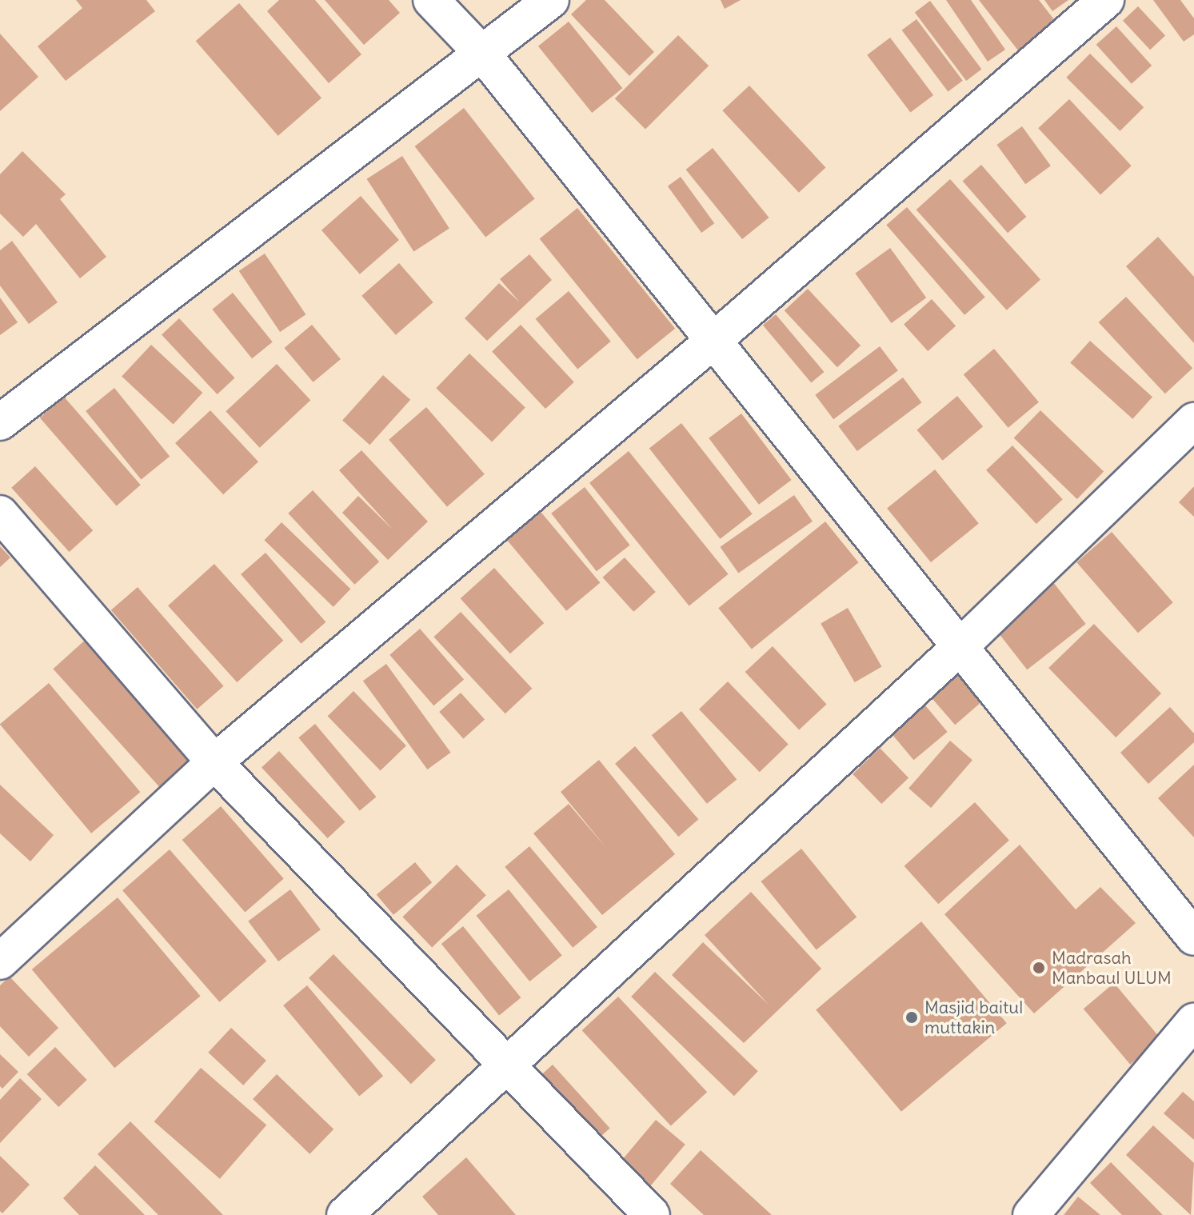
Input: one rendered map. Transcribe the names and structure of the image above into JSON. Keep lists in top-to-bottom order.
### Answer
{
  "places": ["Madrasah Manbaul ULUM", "Masjid baitul muttakin"]
}
